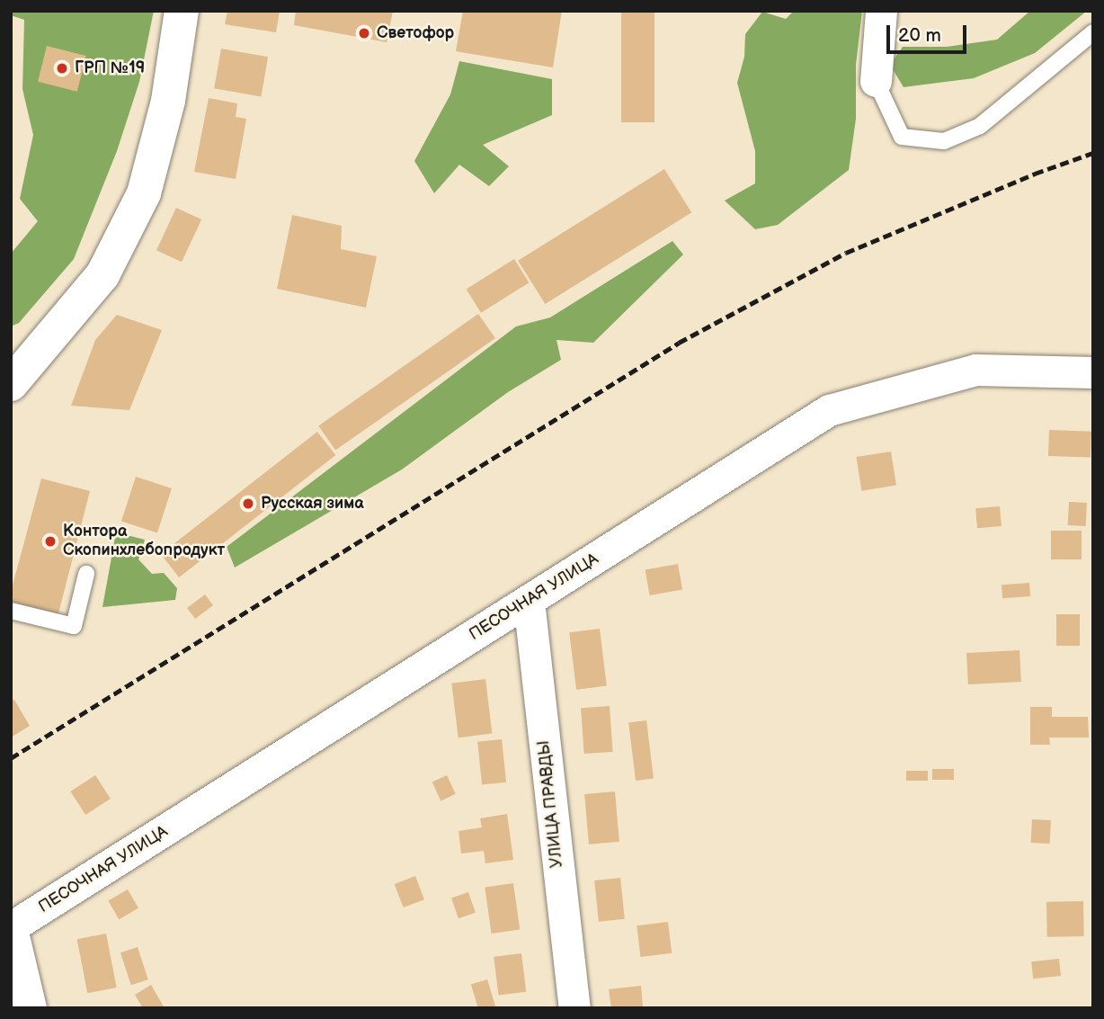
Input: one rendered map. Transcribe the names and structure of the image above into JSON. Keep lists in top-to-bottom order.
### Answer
{
  "streets": {
    "street": ["ПЕСОЧНАЯ УЛИЦА", "УЛИЦА ПРАВДЫ"]
  },
  "crossings": [
    ["ПЕСОЧНАЯ УЛИЦА", "УЛИЦА ПРАВДЫ"]
  ],
  "places": [
    "Светофор",
    "ГРП №19",
    "Русская зима",
    "Контора Скопинхлебопродукт"
  ],
  "scale_bar": "20 m"
}
